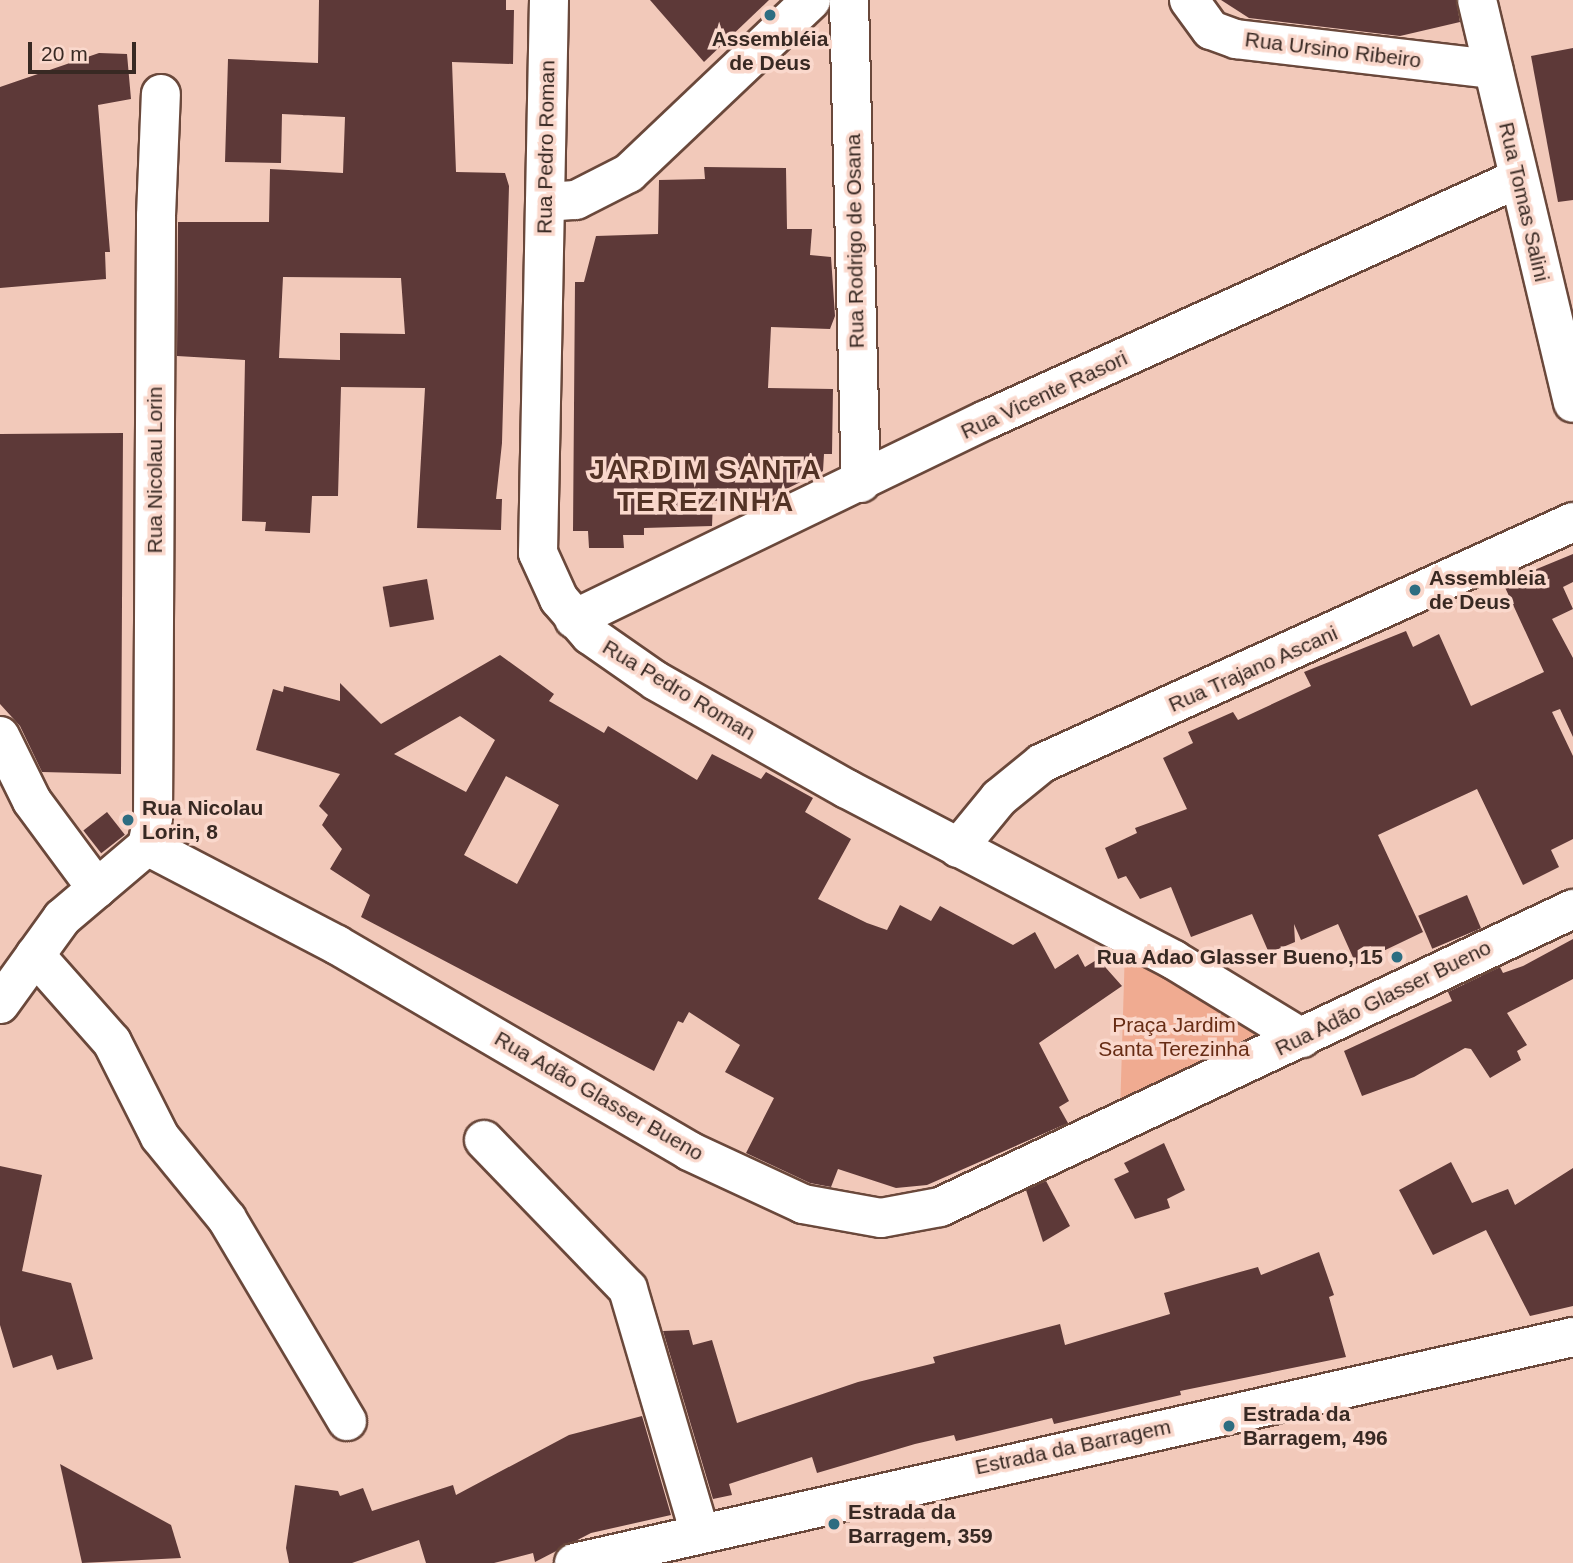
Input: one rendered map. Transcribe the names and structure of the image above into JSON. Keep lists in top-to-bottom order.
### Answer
{
  "streets": {
    "street": [
      "Rua Ursino Ribeiro",
      "Rua Pedro Roman",
      "Rua Tomas Salini",
      "Rua Rodrigo de Osana",
      "Rua Vicente Rasori",
      "Rua Nicolau Lorin",
      "Rua Trajano Ascani",
      "Rua Adão Glasser Bueno",
      "Estrada da Barragem"
    ]
  },
  "crossings": [
    ["Rua Ursino Ribeiro", "Rua Tomas Salini"],
    ["Rua Pedro Roman", "Rua Vicente Rasori"],
    ["Rua Pedro Roman", "Rua Trajano Ascani"],
    ["Rua Pedro Roman", "Rua Adão Glasser Bueno"],
    ["Rua Tomas Salini", "Rua Vicente Rasori"],
    ["Rua Rodrigo de Osana", "Rua Vicente Rasori"],
    ["Rua Nicolau Lorin", "Rua Adão Glasser Bueno"]
  ],
  "districts": ["JARDIM SANTA TEREZINHA"],
  "parks": ["Praça Jardim Santa Terezinha"],
  "places": [
    "Assembléia de Deus",
    "Assembleia de Deus",
    "Rua Nicolau Lorin, 8",
    "Rua Adao Glasser Bueno, 15",
    "Estrada da Barragem, 496",
    "Estrada da Barragem, 359"
  ],
  "scale_bar": "20 m"
}
